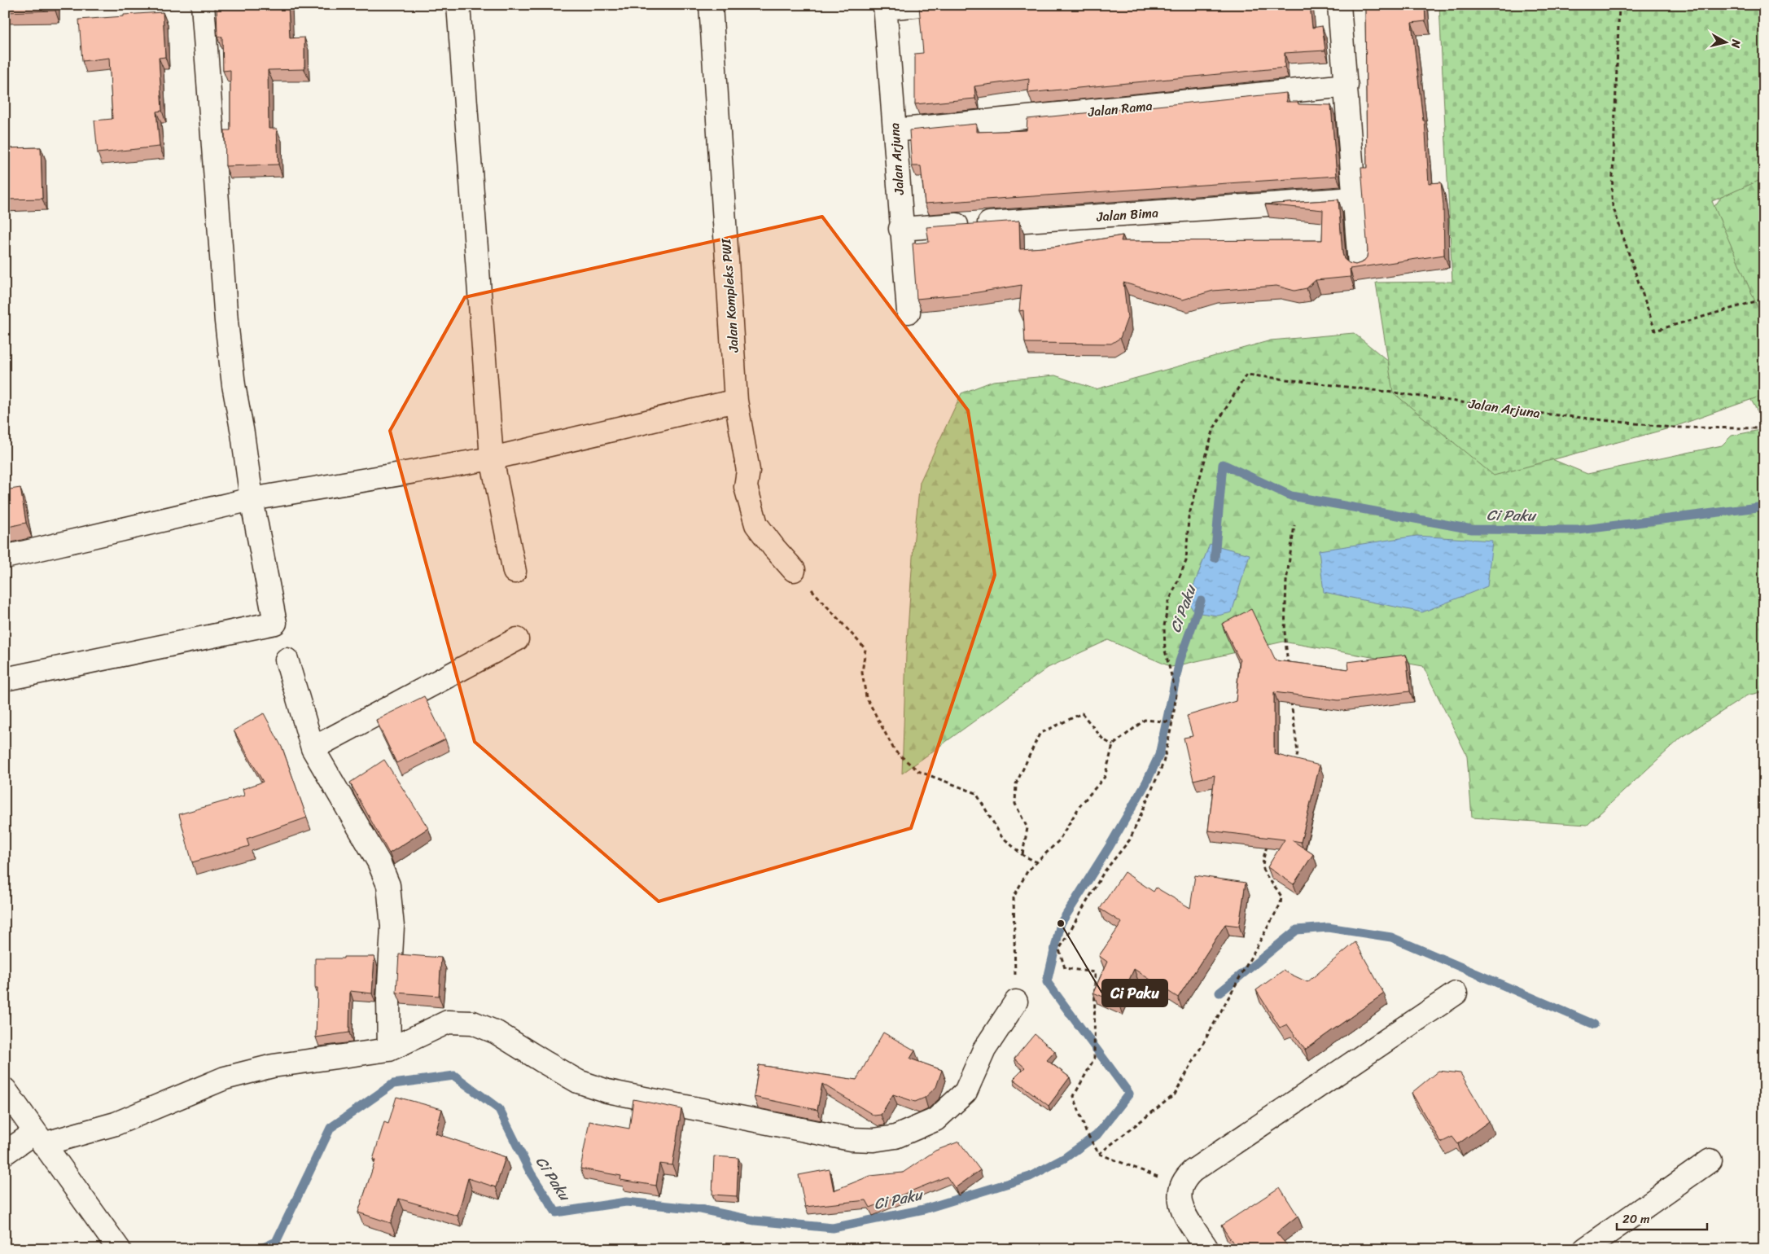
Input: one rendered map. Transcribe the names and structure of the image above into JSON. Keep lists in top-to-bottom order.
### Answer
{
  "streets": {
    "street": [
      "Jalan Rama",
      "Jalan Arjuna",
      "Jalan Bima",
      "Jalan Kompleks PWI"
    ]
  },
  "crossings": [
    ["Jalan Rama", "Jalan Arjuna"],
    ["Jalan Arjuna", "Jalan Bima"]
  ],
  "water": ["Ci Paku"],
  "places": ["Ci Paku"],
  "scale_bar": "20 m",
  "north": "right"
}
